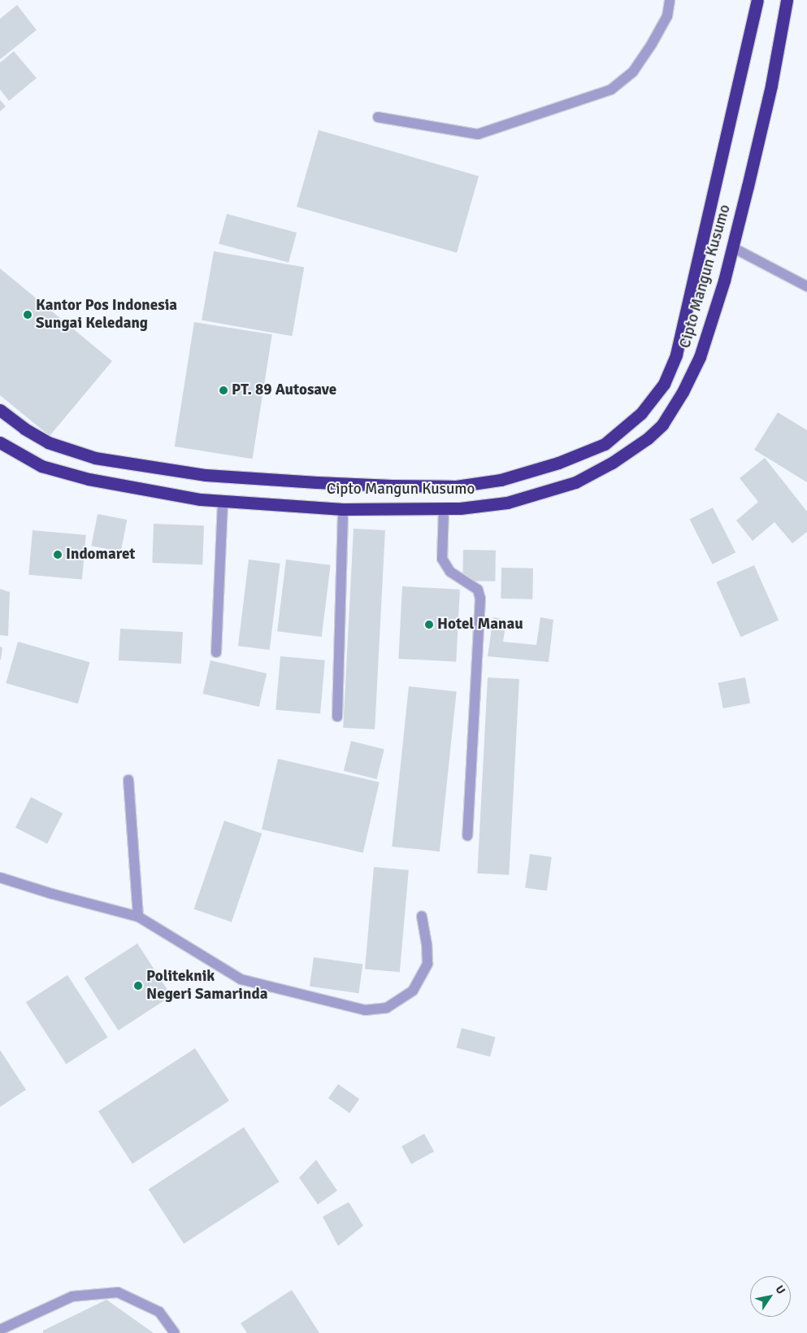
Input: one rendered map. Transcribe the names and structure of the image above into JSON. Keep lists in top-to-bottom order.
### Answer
{
  "streets": {
    "highway": ["Cipto Mangun Kusumo"]
  },
  "places": [
    "Kantor Pos Indonesia Sungai Keledang",
    "PT. 89 Autosave",
    "Indomaret",
    "Hotel Manau",
    "Politeknik Negeri Samarinda"
  ],
  "north": "top right"
}
